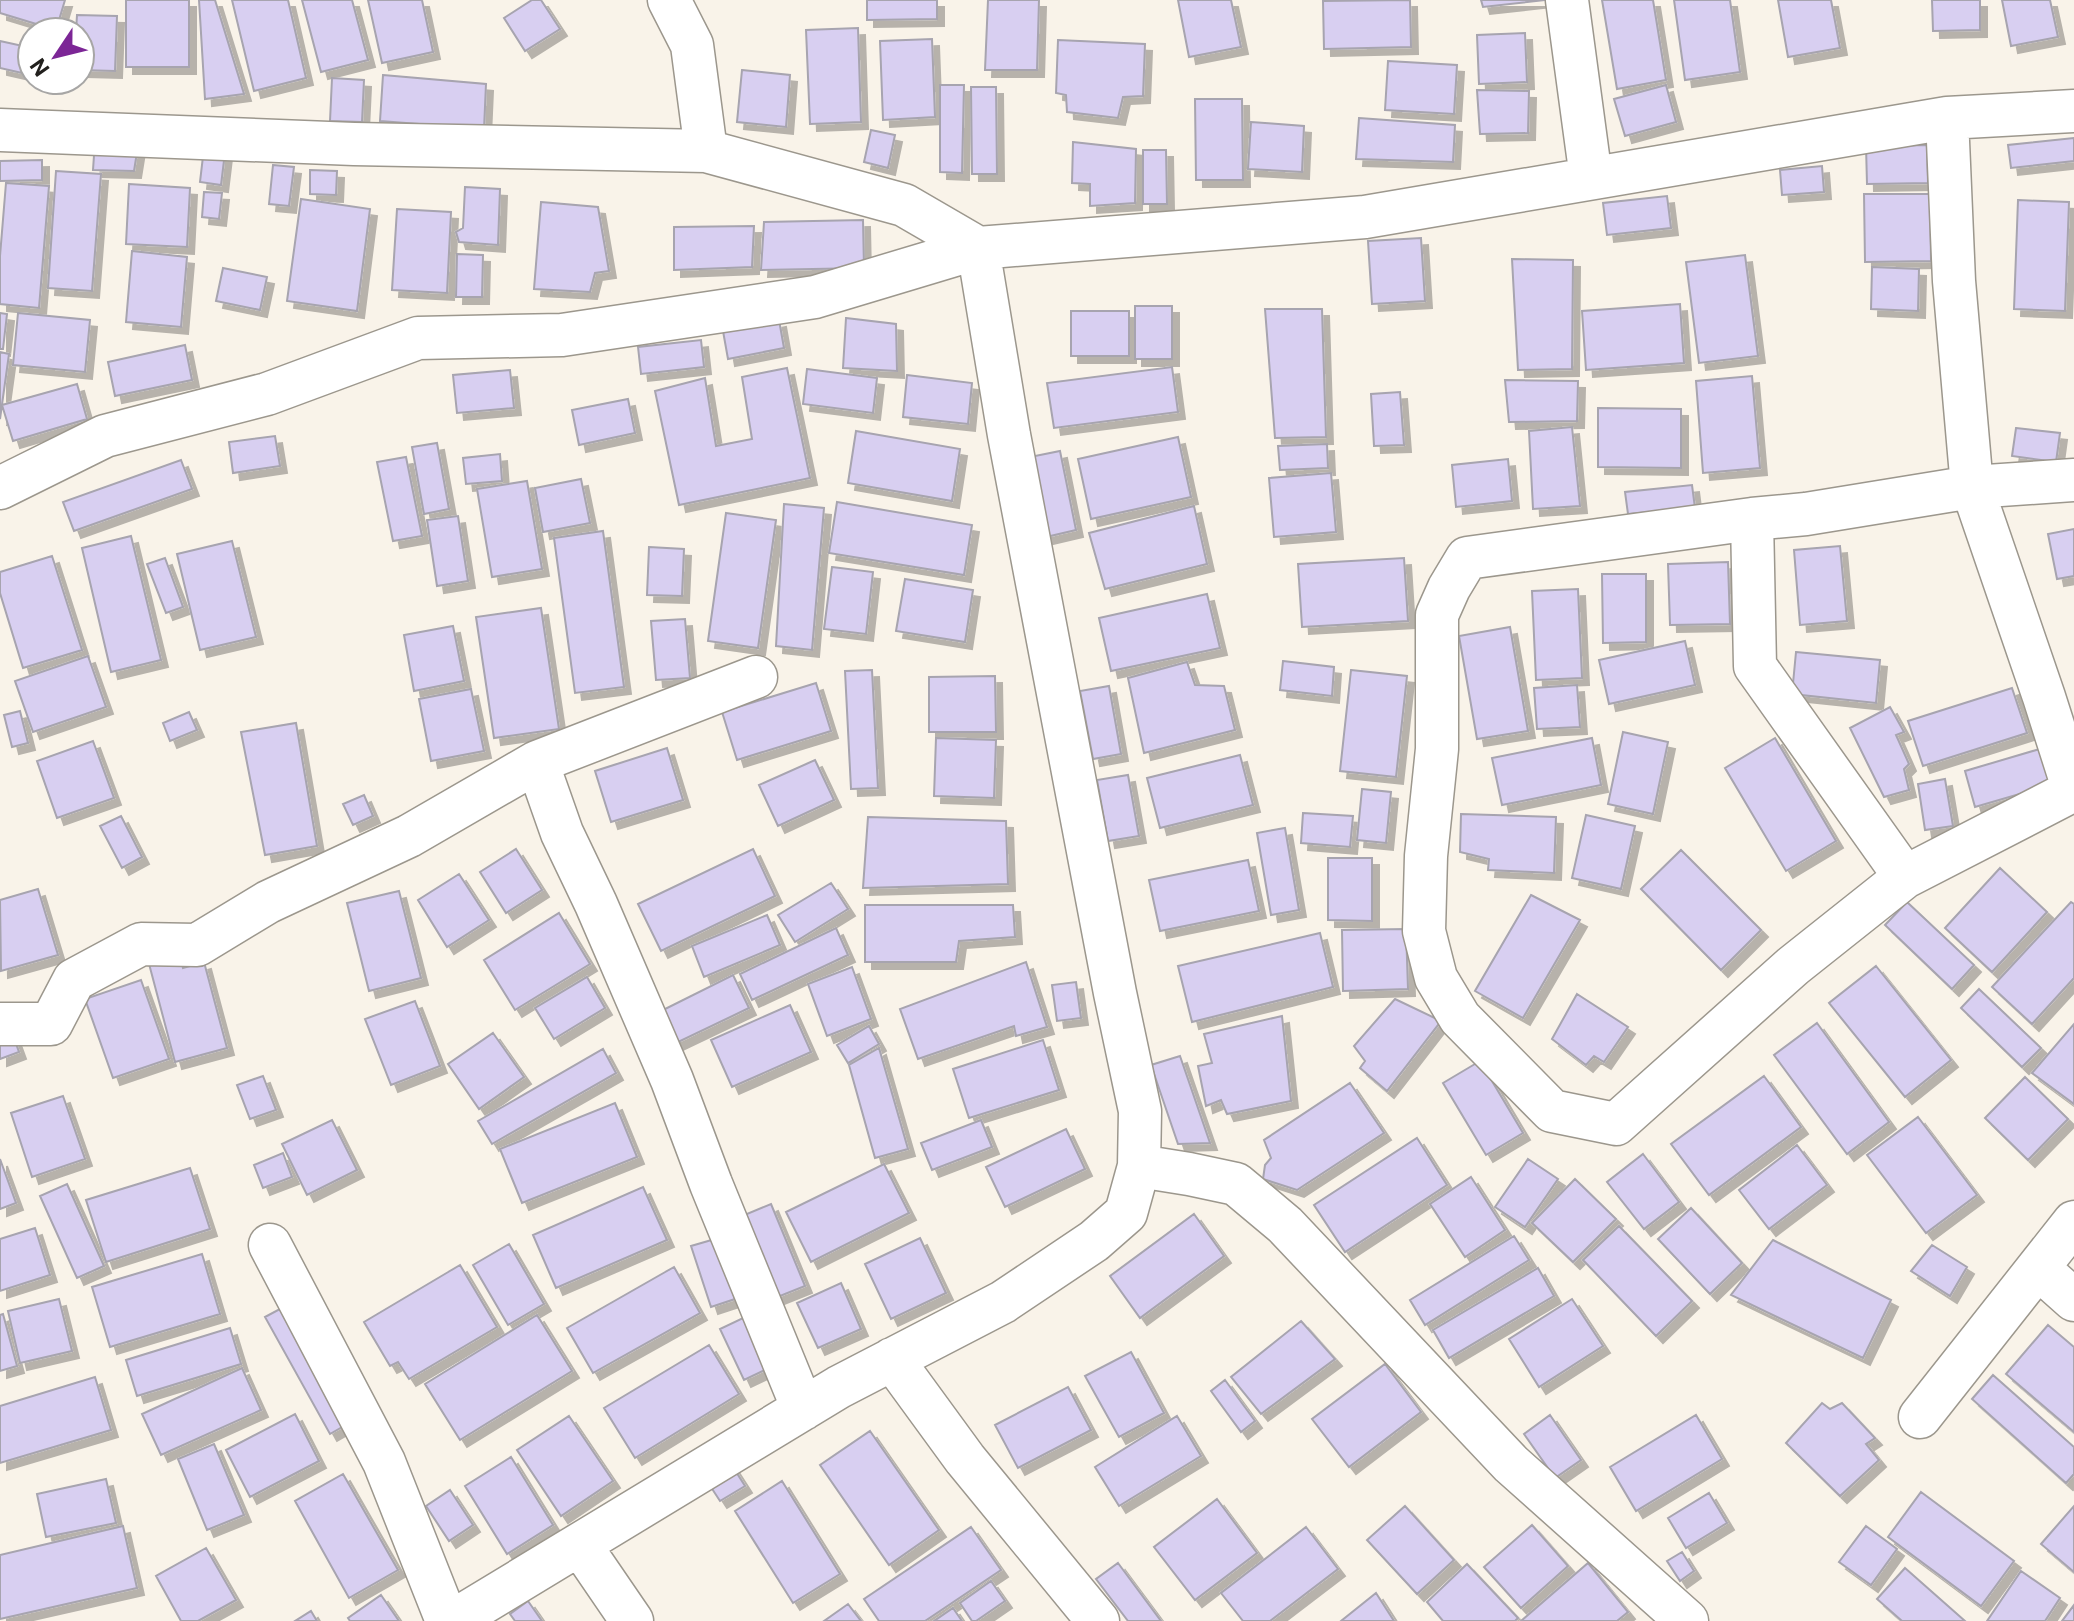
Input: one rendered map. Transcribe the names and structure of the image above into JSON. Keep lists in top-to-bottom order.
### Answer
{
  "north": "bottom left"
}
